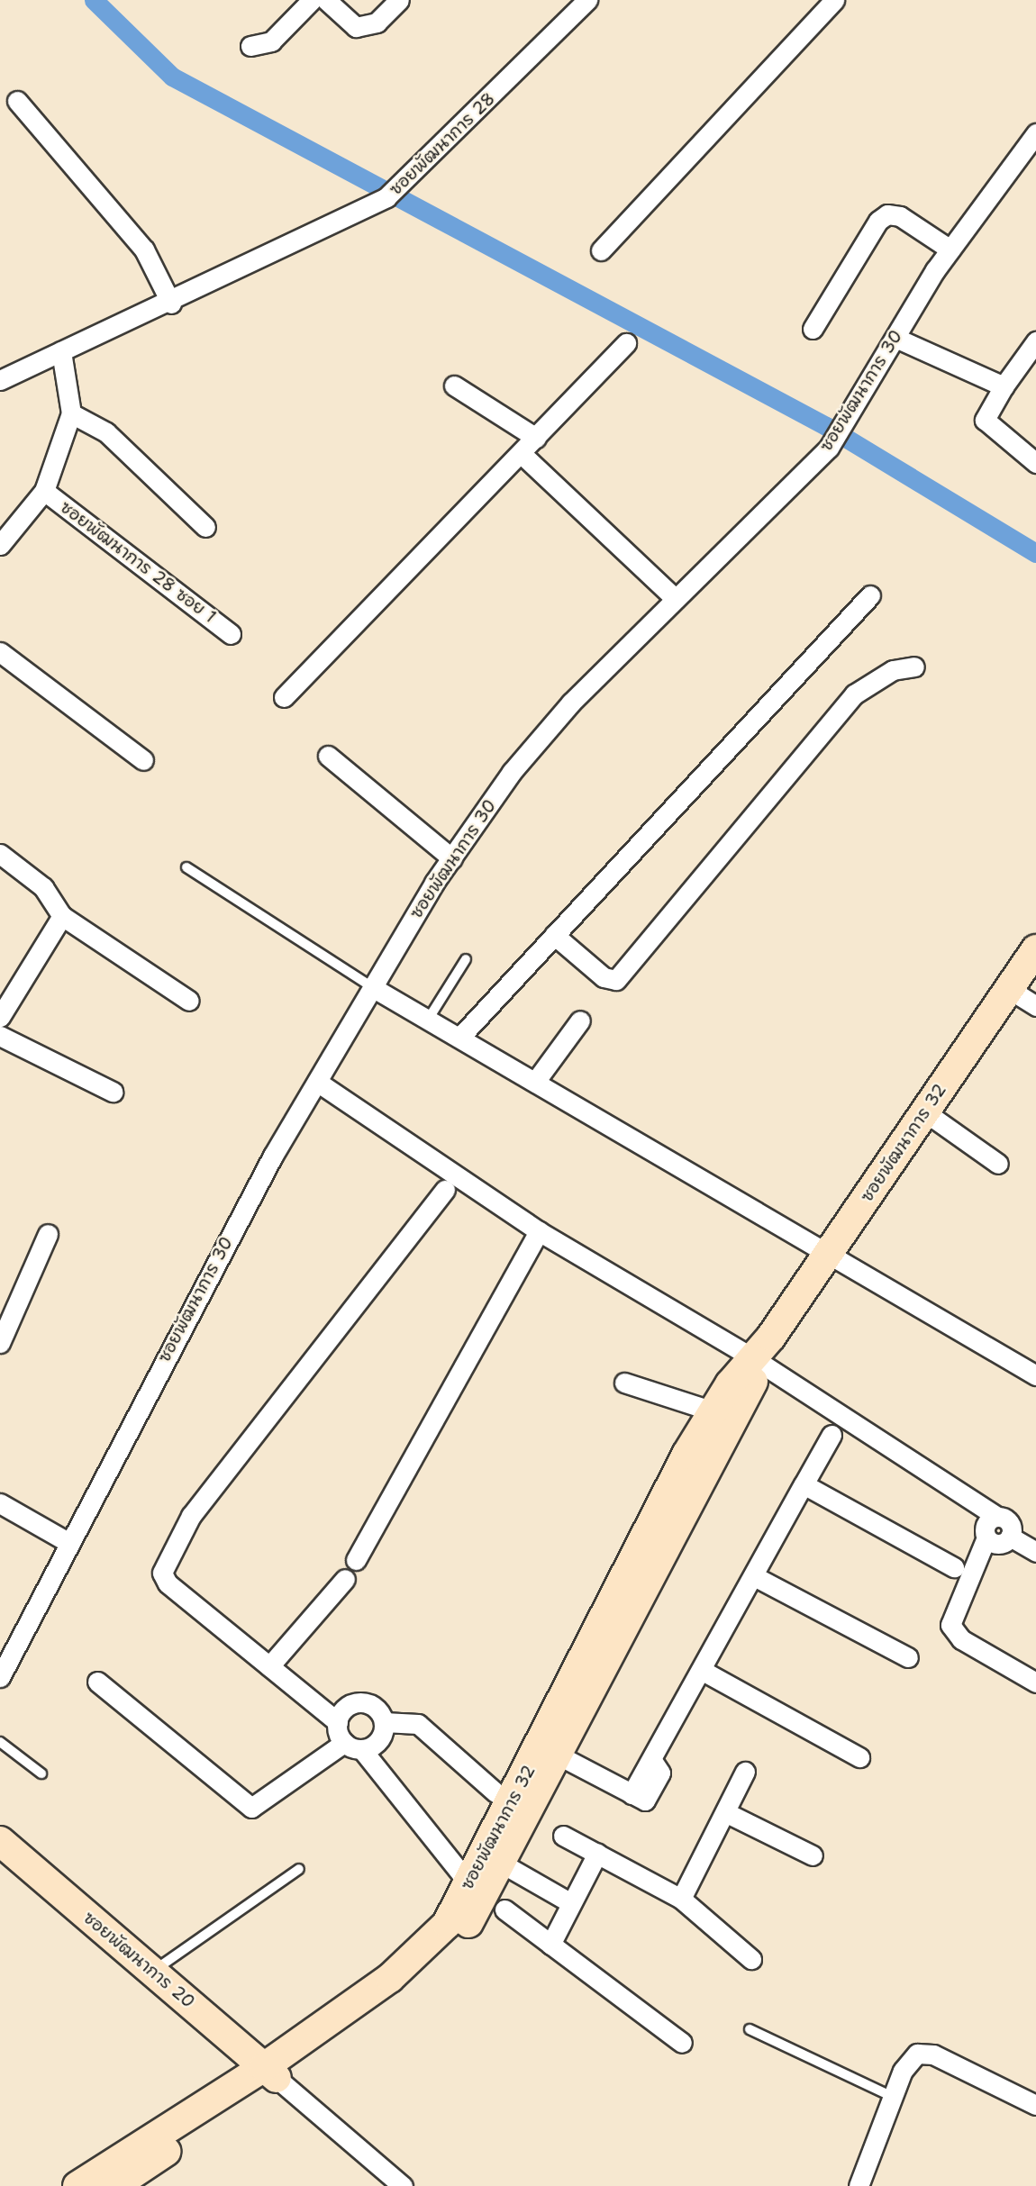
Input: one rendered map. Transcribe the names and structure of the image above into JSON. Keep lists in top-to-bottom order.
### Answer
{
  "streets": {
    "street": [
      "ซอยพัฒนาการ 28",
      "ซอยพัฒนาการ 30",
      "ซอยพัฒนาการ 28 ซอย 1",
      "ซอยพัฒนาการ 32",
      "ซอยพัฒนาการ 20"
    ]
  },
  "crossings": [
    ["ซอยพัฒนาการ 32", "ซอยพัฒนาการ 20"]
  ]
}
